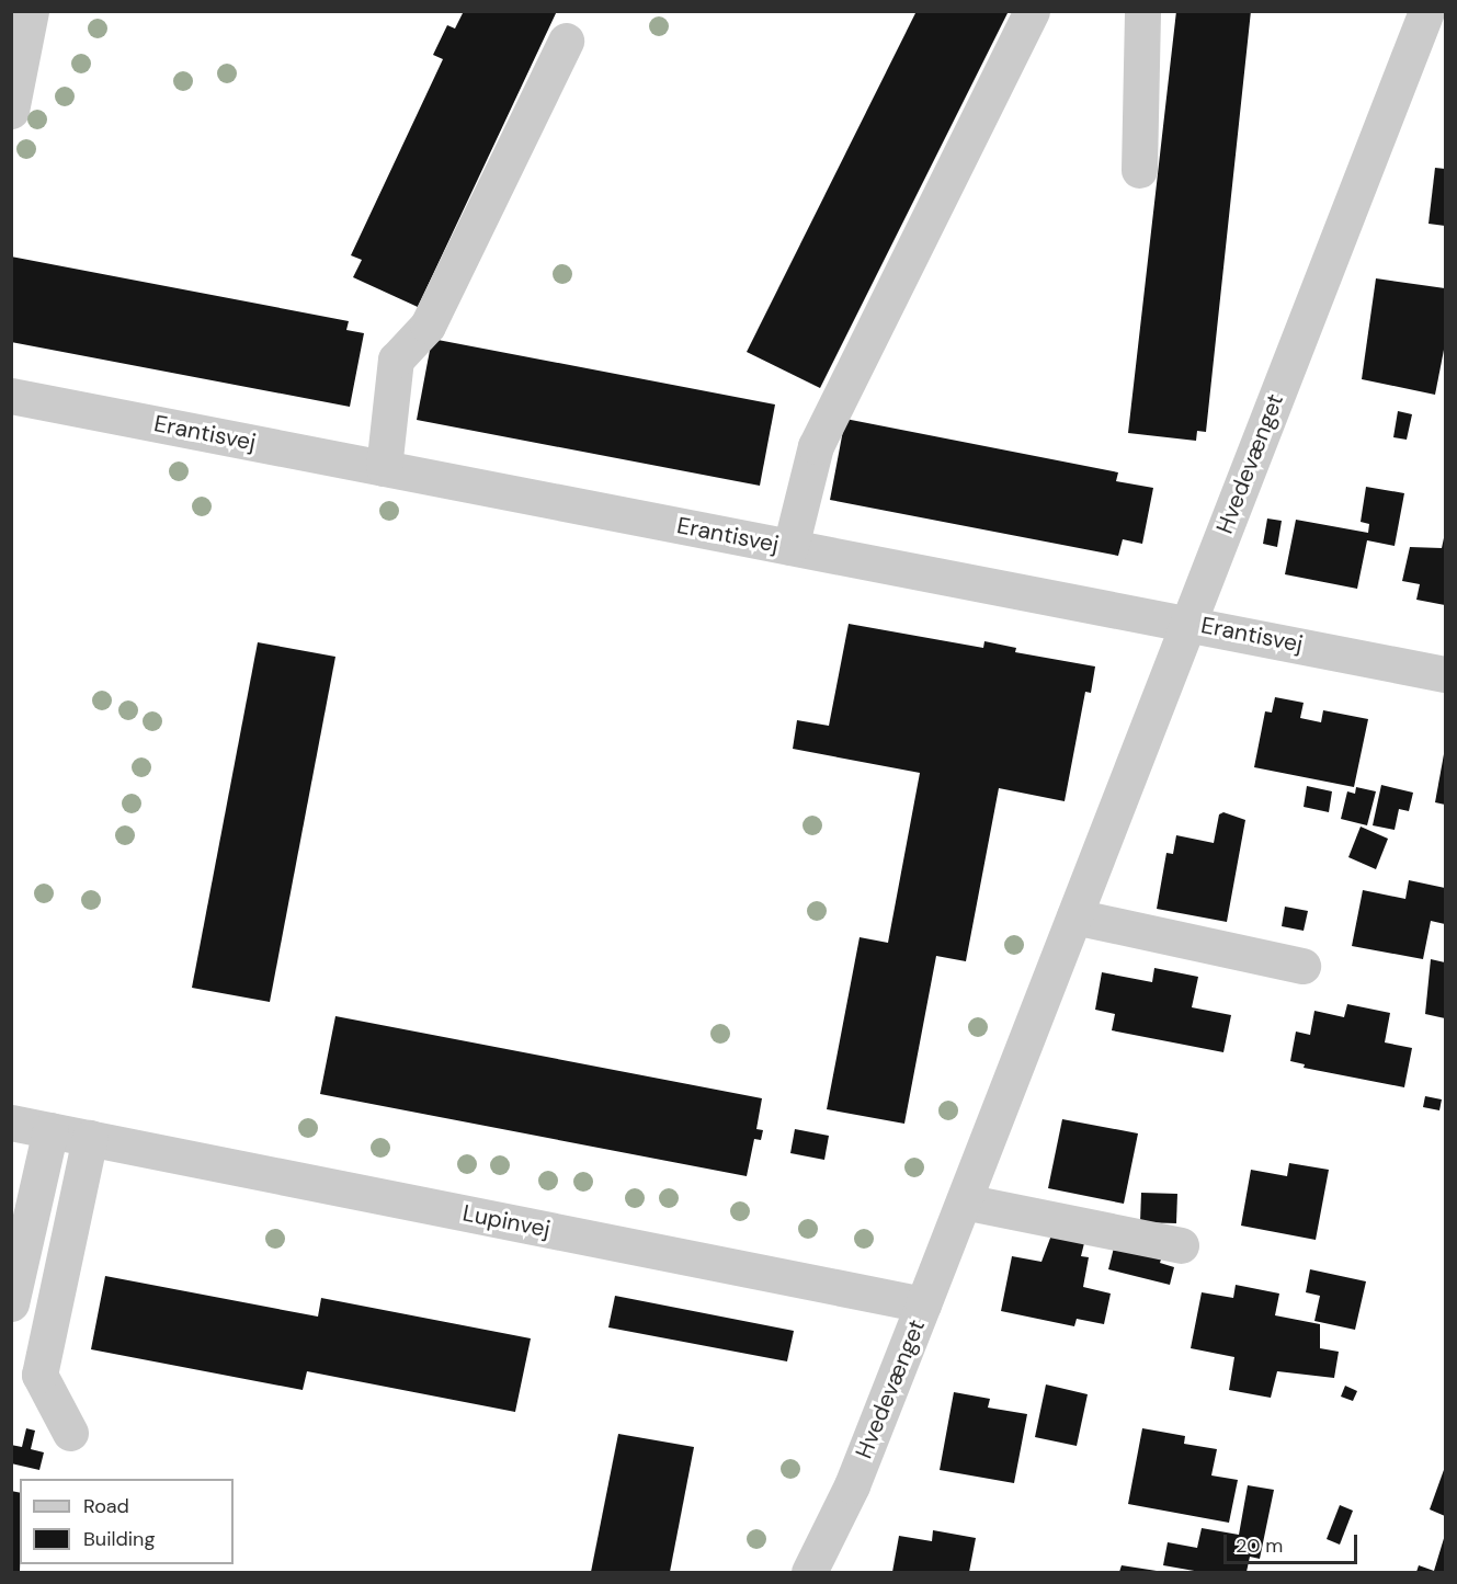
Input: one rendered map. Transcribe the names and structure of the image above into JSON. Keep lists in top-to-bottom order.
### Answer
{
  "streets": {
    "street": ["Erantisvej", "Hvedevænget", "Lupinvej"]
  },
  "crossings": [
    ["Erantisvej", "Hvedevænget"],
    ["Hvedevænget", "Lupinvej"]
  ],
  "legend": ["Road", "Building"],
  "scale_bar": "20 m"
}
